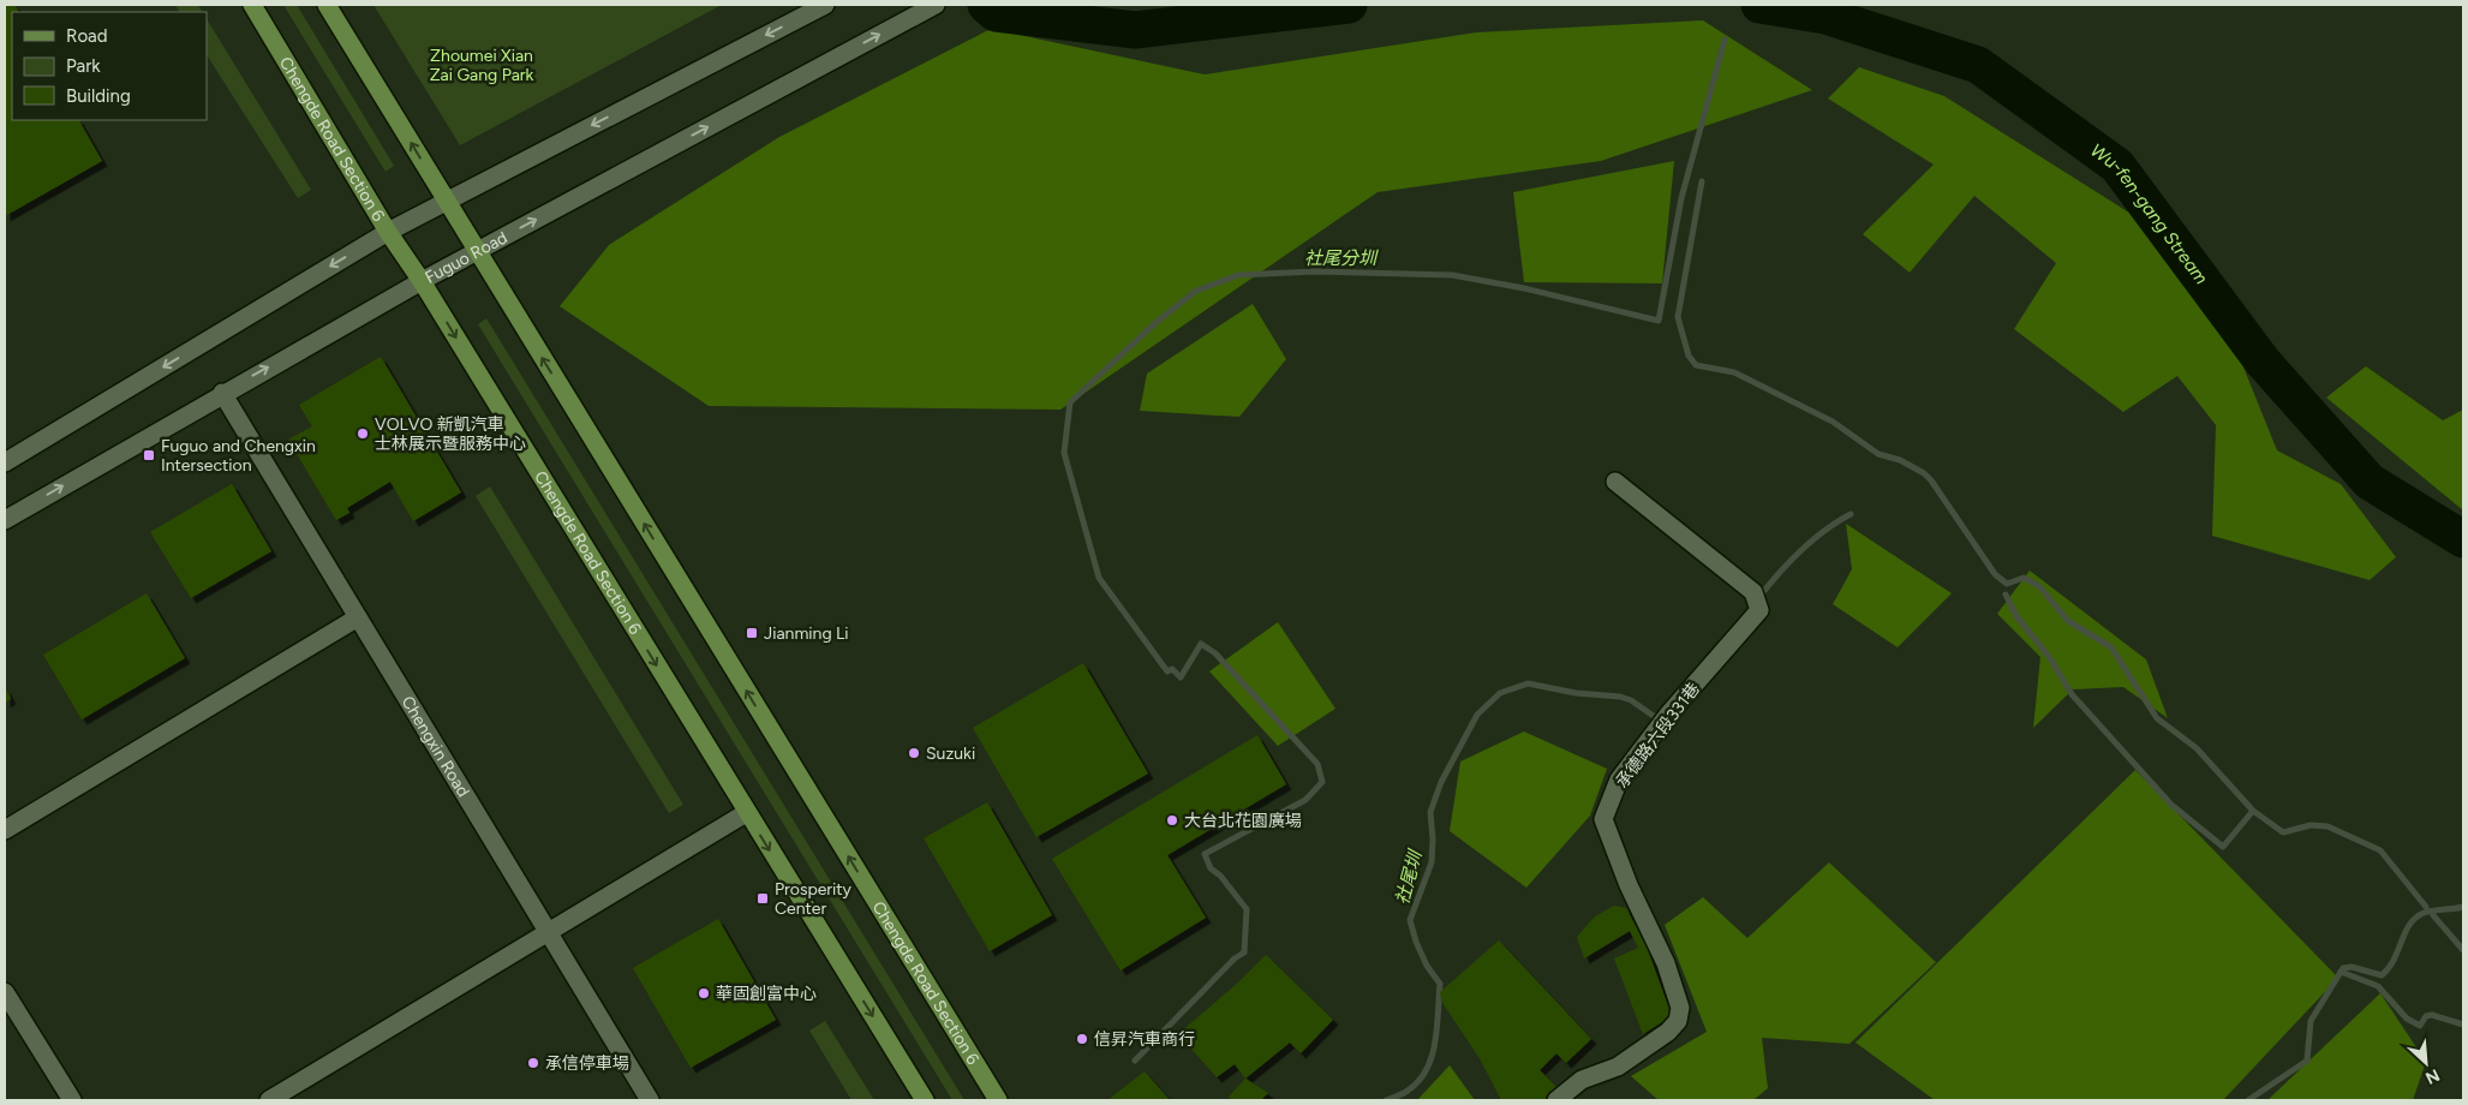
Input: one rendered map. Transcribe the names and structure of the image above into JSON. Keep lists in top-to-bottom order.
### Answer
{
  "streets": {
    "main road": ["Chengde Road Section 6"],
    "street": ["Fuguo Road", "承德路六段331巷", "Chengxin Road"]
  },
  "crossings": [
    ["Chengde Road Section 6", "Fuguo Road"],
    ["Fuguo Road", "Chengxin Road"]
  ],
  "water": ["Wu-fen-gang Stream", "社尾分圳", "社尾圳"],
  "parks": ["Zhoumei Xian Zai Gang Park"],
  "places": {
    "other": [
      "VOLVO 新凱汽車 士林展示暨服務中心",
      "Suzuki",
      "大台北花園廣場",
      "華固創富中心",
      "信昇汽車商行",
      "承信停車場"
    ],
    "transit": ["Fuguo and Chengxin Intersection", "Jianming Li", "Prosperity Center"]
  },
  "legend": ["Road", "Park", "Building"],
  "north": "bottom right"
}
